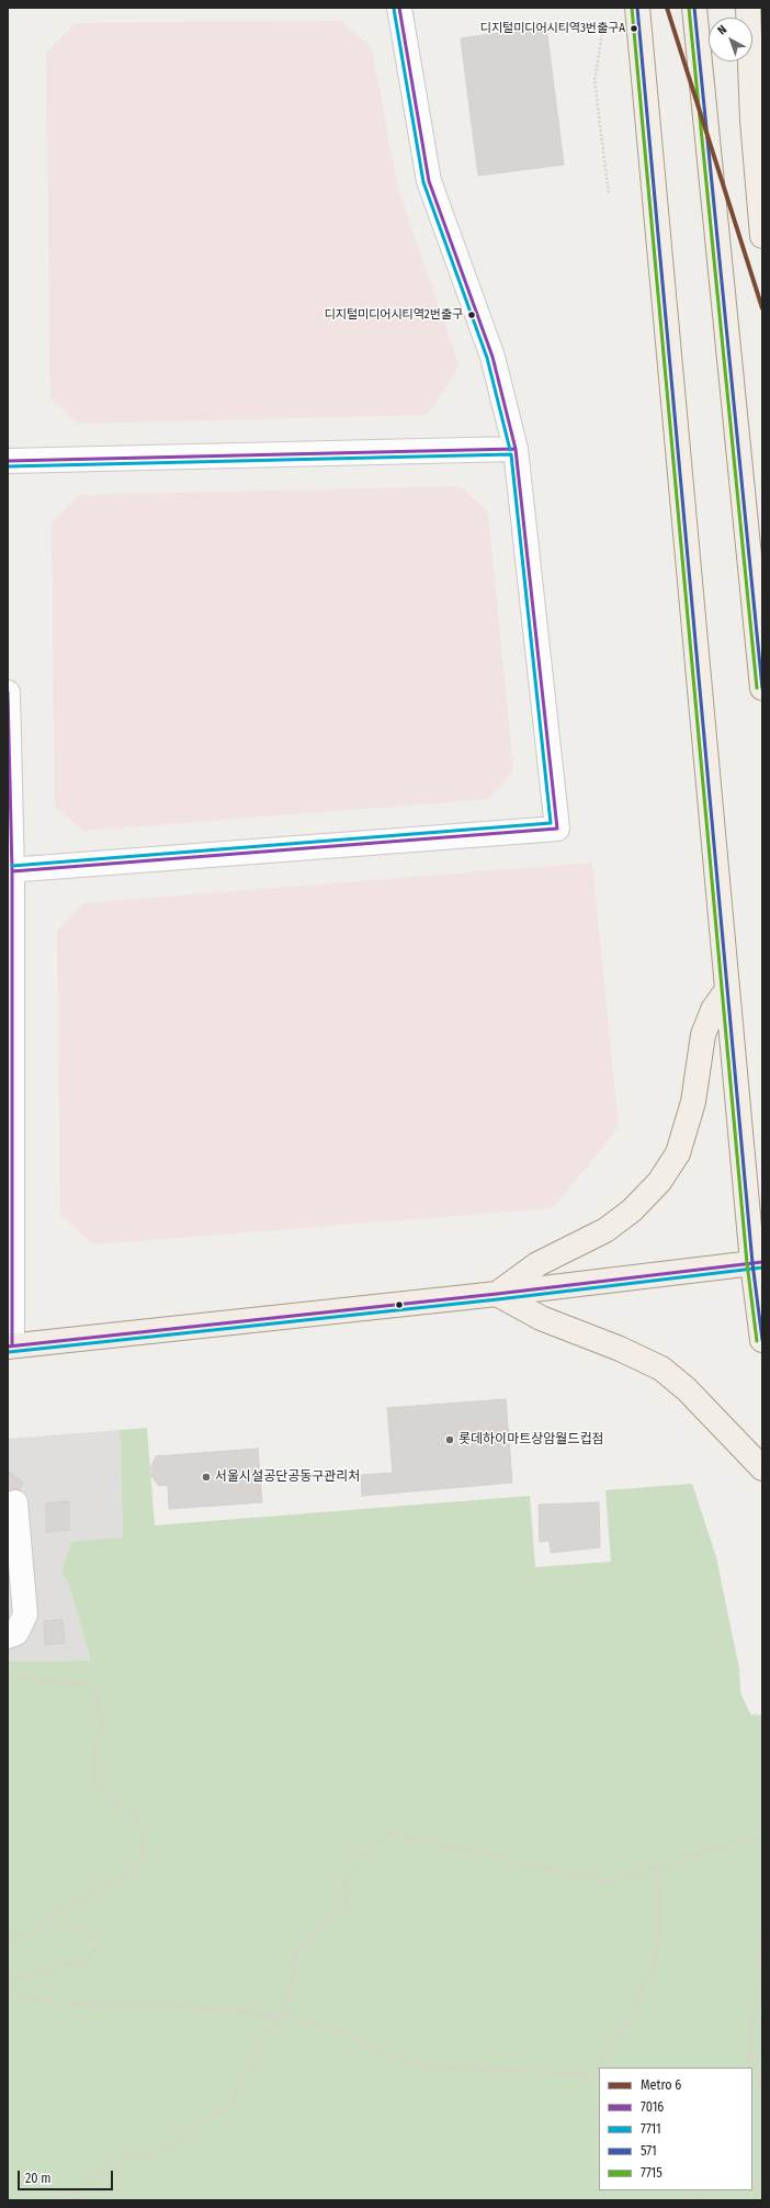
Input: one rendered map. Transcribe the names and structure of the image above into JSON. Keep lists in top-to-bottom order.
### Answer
{
  "places": [
    "디지털미디어시티역3번출구A",
    "디지털미디어시티역2번출구",
    "롯데하이마트상암월드컵점",
    "서울시설공단공동구관리처"
  ],
  "lines": [
    "metro line 6",
    "transit line 7016",
    "transit line 571",
    "transit line 7715",
    "transit line 7711"
  ],
  "legend": [
    "Metro 6",
    "7016",
    "7711",
    "571",
    "7715"
  ],
  "scale_bar": "20 m",
  "north": "top left"
}
